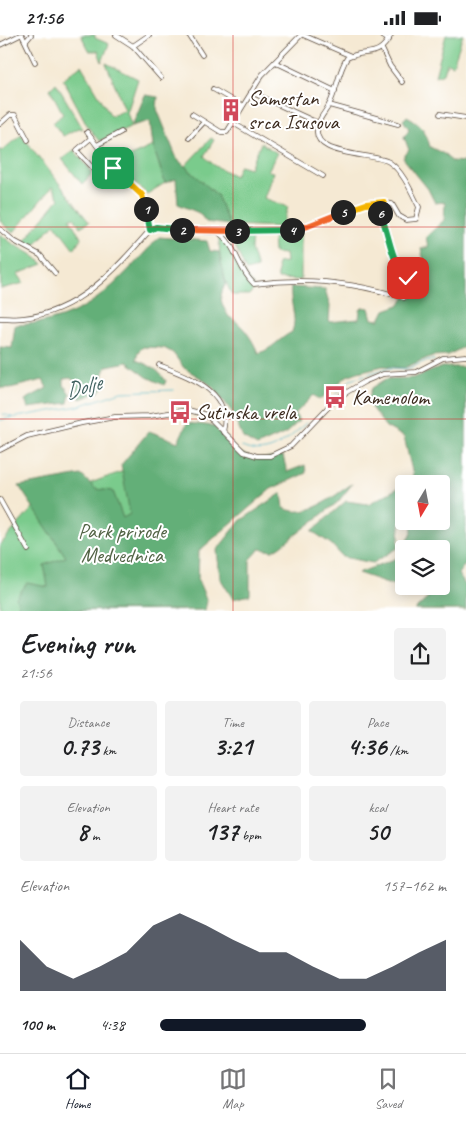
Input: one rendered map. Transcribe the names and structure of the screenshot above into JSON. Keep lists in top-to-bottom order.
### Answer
{
  "water": ["Dolje"],
  "parks": ["Park prirode Medvednica"],
  "places": {
    "building": ["Samostan srca Isusova"],
    "bus stop": ["Kamenolom", "Sutinska vrela"]
  },
  "north": "bottom",
  "page": {
    "status": "21:56",
    "pins": [
      "1",
      "5",
      "6",
      "2",
      "4",
      "3"
    ],
    "heading": ["Evening run", "21:56"],
    "stats": [
      ["Distance", "0.73 km"],
      ["Time", "3:21"],
      ["Pace", "4:36 /km"],
      ["Elevation", "8 m"],
      ["Heart rate", "137 bpm"],
      ["kcal", "50"]
    ],
    "chart": ["Elevation", "157–162 m"],
    "list": [
      {
        "name": "100 m",
        "note": "4:38"
      }
    ],
    "tabs": ["Home", "Map", "Saved"]
  }
}
